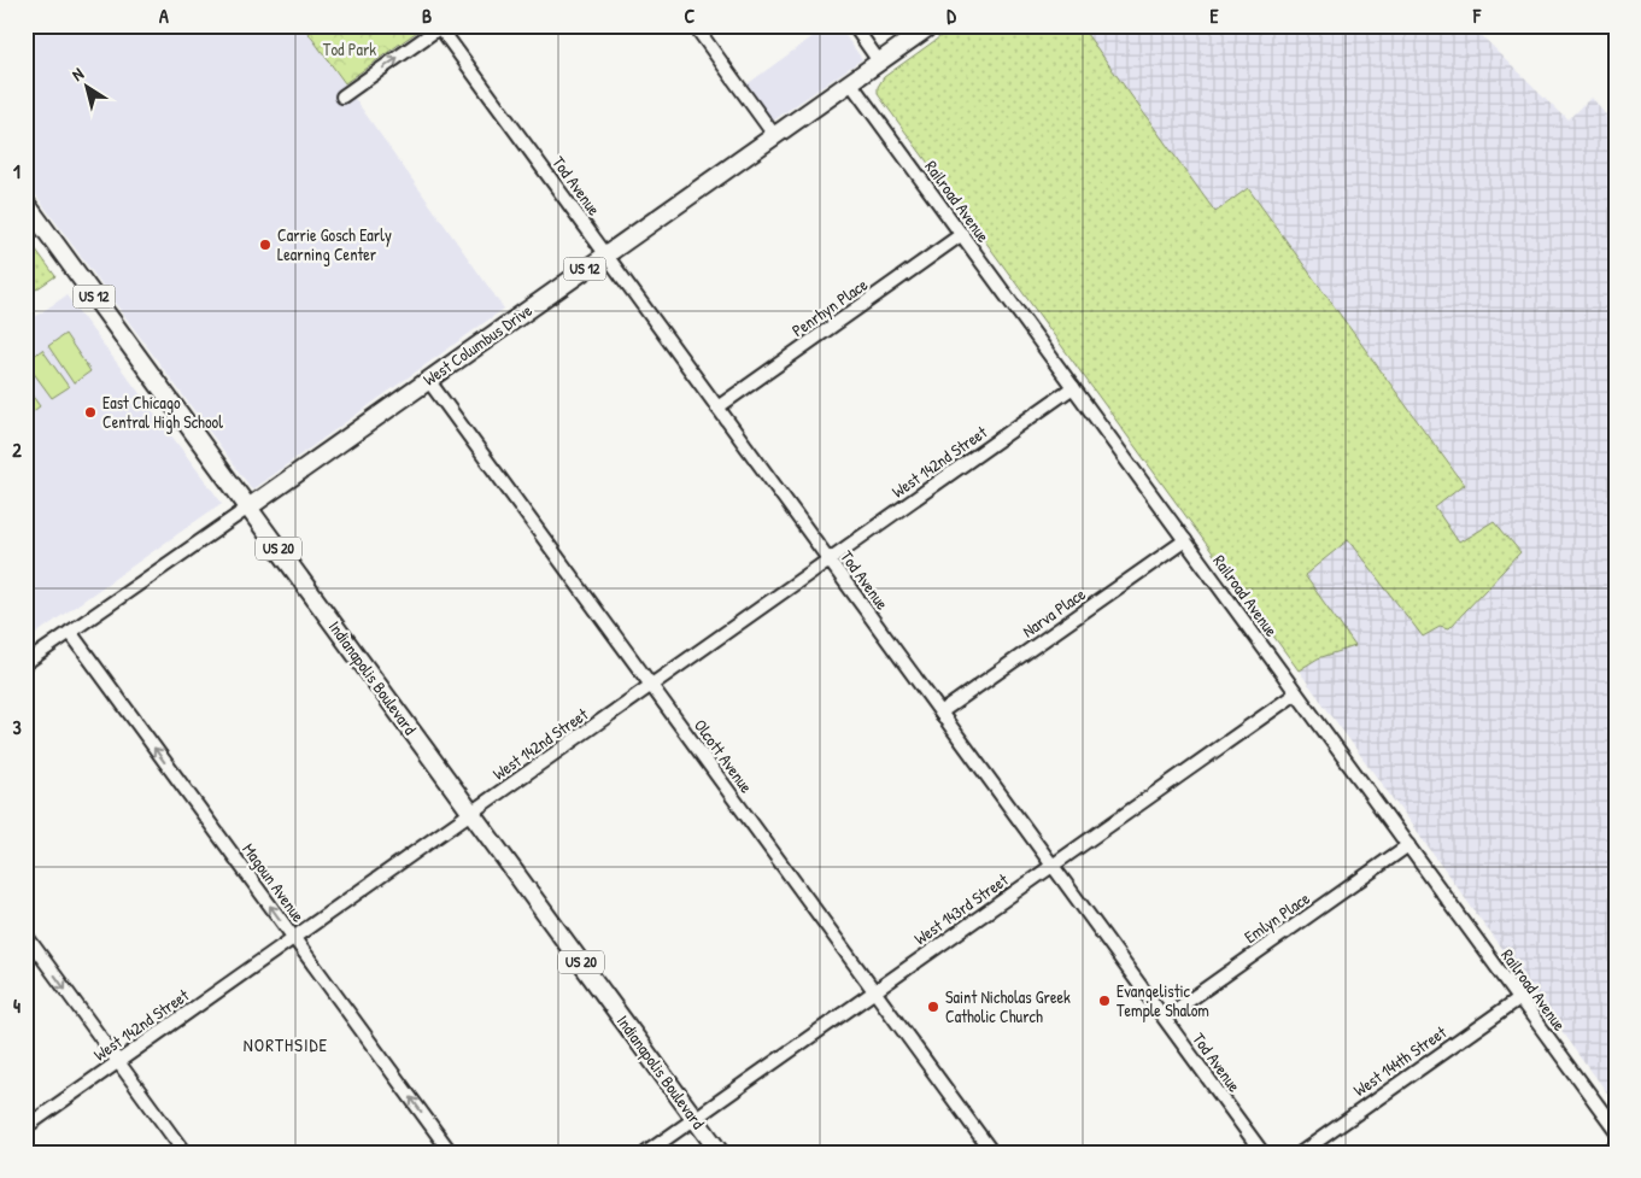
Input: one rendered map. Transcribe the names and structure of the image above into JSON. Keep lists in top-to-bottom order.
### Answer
{
  "streets": {
    "main road": [
      "US 12",
      "West Columbus Drive",
      "US 20",
      "Indianapolis Boulevard"
    ],
    "street": [
      "Tod Avenue",
      "Railroad Avenue",
      "Penrhyn Place",
      "West 142nd Street",
      "Narva Place",
      "Olcott Avenue",
      "Magoun Avenue",
      "West 143rd Street",
      "Emlyn Place",
      "West 144th Street"
    ]
  },
  "crossings": [
    ["Tod Avenue", "Penrhyn Place"],
    ["Tod Avenue", "West Columbus Drive"],
    ["Tod Avenue", "West 142nd Street"],
    ["Tod Avenue", "Narva Place"],
    ["Tod Avenue", "West 143rd Street"],
    ["Tod Avenue", "Emlyn Place"],
    ["Railroad Avenue", "Penrhyn Place"],
    ["Railroad Avenue", "West Columbus Drive"],
    ["Railroad Avenue", "West 142nd Street"],
    ["Railroad Avenue", "Narva Place"],
    ["Railroad Avenue", "West 143rd Street"],
    ["Railroad Avenue", "Emlyn Place"],
    ["Railroad Avenue", "West 144th Street"],
    ["West Columbus Drive", "Indianapolis Boulevard"],
    ["West Columbus Drive", "Olcott Avenue"],
    ["West Columbus Drive", "Magoun Avenue"],
    ["West 142nd Street", "Indianapolis Boulevard"],
    ["West 142nd Street", "Olcott Avenue"],
    ["West 142nd Street", "Magoun Avenue"],
    ["Indianapolis Boulevard", "West 143rd Street"],
    ["Olcott Avenue", "West 143rd Street"]
  ],
  "one_way": ["Magoun Avenue"],
  "districts": ["NORTHSIDE"],
  "parks": ["Tod Park"],
  "places": [
    "Carrie Gosch Early Learning Center",
    "East Chicago Central High School",
    "Evangelistic Temple Shalom",
    "Saint Nicholas Greek Catholic Church"
  ],
  "north": "top left",
  "grid": {
    "columns": [
      "A",
      "B",
      "C",
      "D",
      "E",
      "F"
    ],
    "rows": [
      "1",
      "2",
      "3",
      "4"
    ]
  }
}
